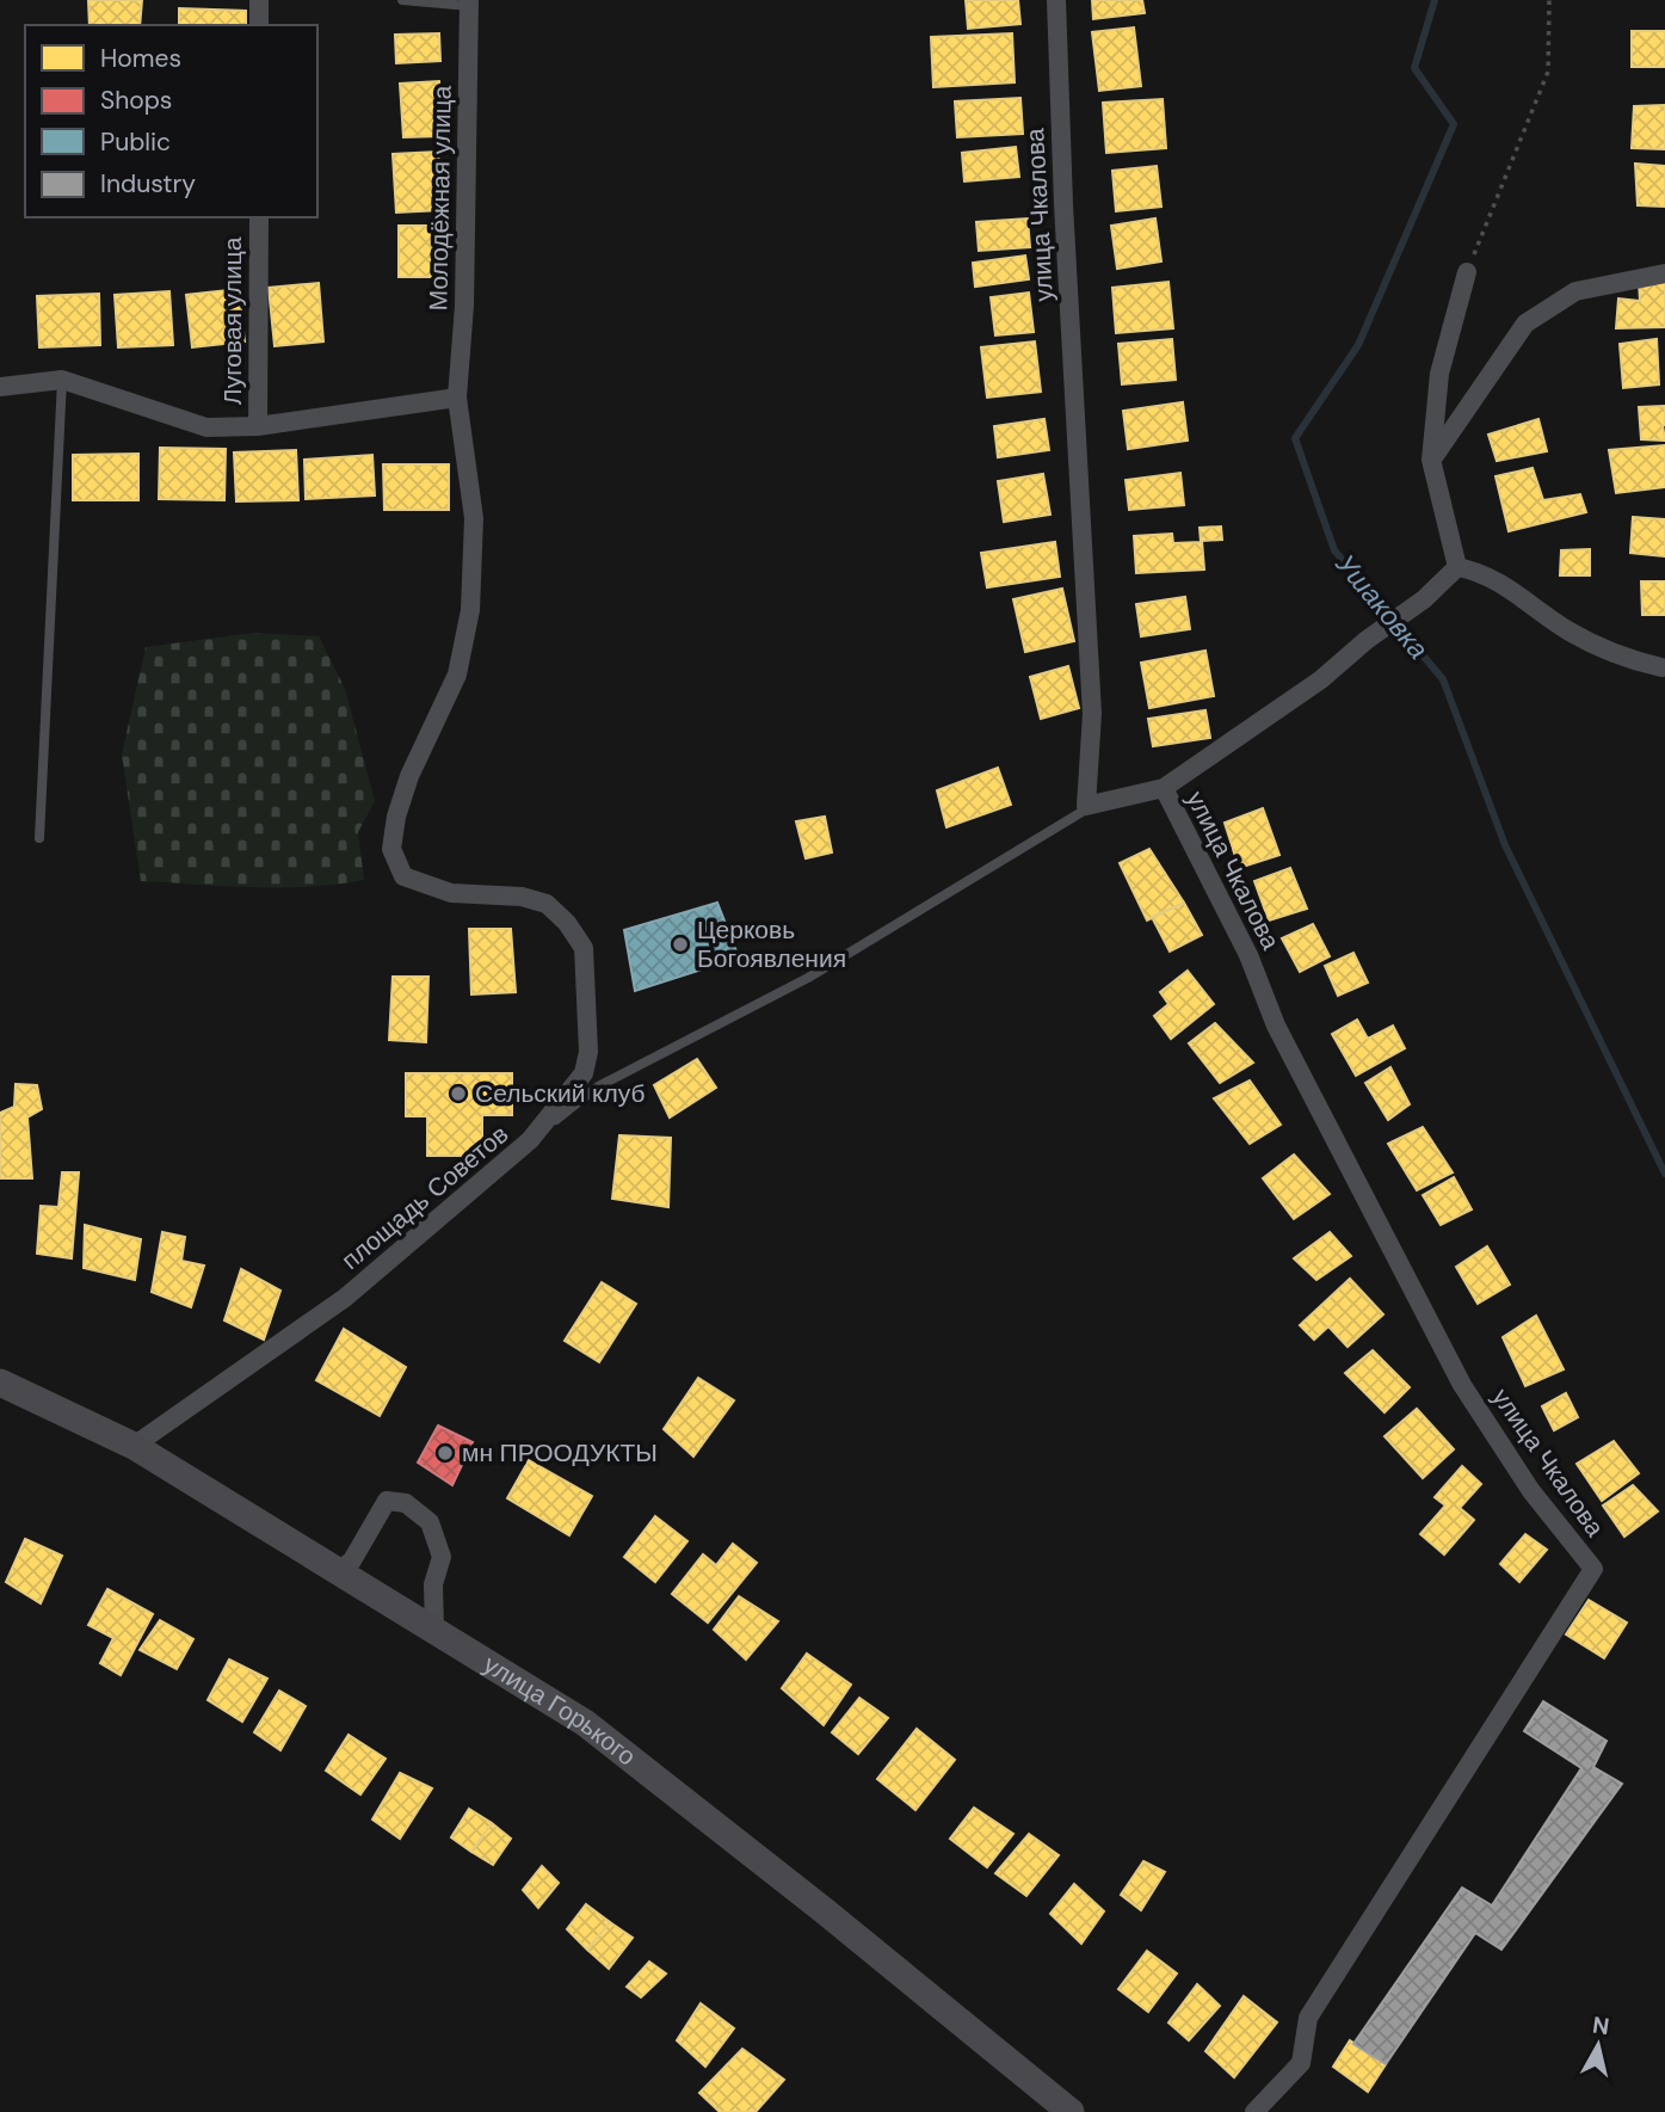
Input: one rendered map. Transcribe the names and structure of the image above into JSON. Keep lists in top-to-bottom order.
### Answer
{
  "streets": {
    "main road": ["улица Горького"],
    "street": [
      "Молодёжная улица",
      "улица Чкалова",
      "Луговая улица",
      "площадь Советов"
    ]
  },
  "crossings": [
    ["Молодёжная улица", "площадь Советов"],
    ["площадь Советов", "улица Горького"]
  ],
  "water": ["Ушаковка"],
  "places": ["Церковь Богоявления", "Сельский клуб", "мн ПРООДУКТЫ"],
  "legend": [
    "Homes",
    "Shops",
    "Public",
    "Industry"
  ],
  "north": "top"
}
